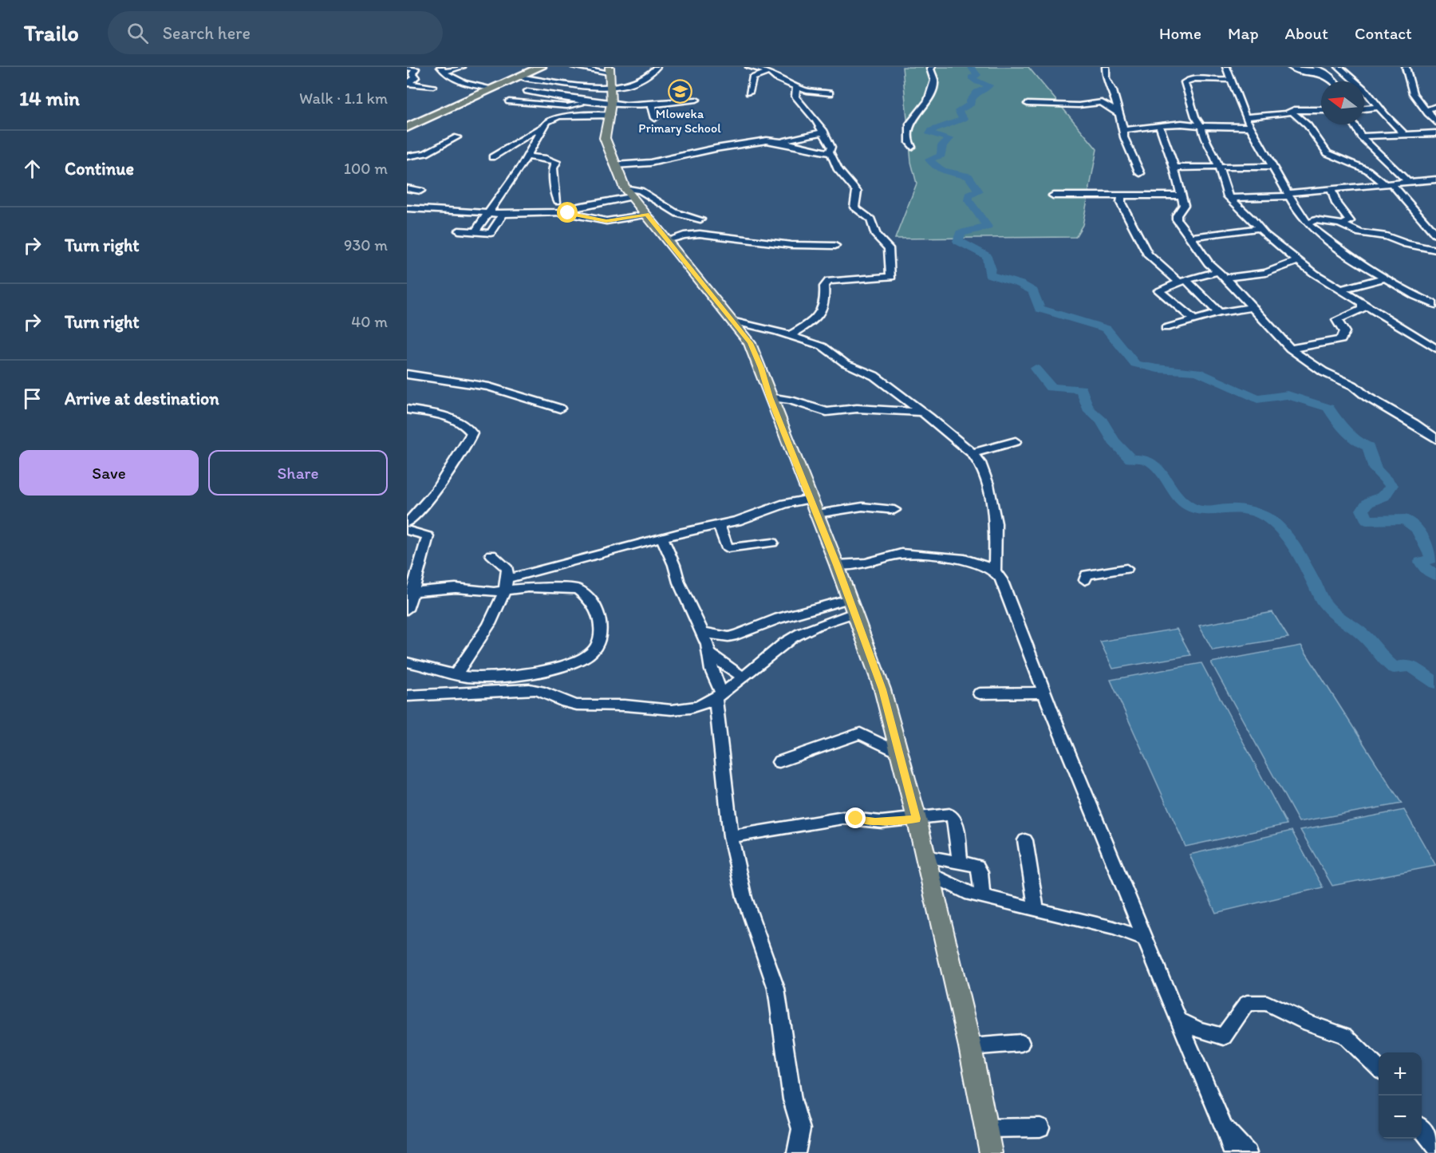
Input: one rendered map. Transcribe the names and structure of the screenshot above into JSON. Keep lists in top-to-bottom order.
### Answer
{
  "places": {
    "school or university": ["Mloweka Primary School"]
  },
  "north": "left",
  "page": {
    "header": "Trailo",
    "search": "Search here",
    "nav": [
      "Home",
      "Map",
      "About",
      "Contact"
    ],
    "heading": ["14 min", "Walk · 1.1 km"],
    "list": [
      ["Continue", "100 m"],
      ["Turn right", "930 m"],
      ["Turn right", "40 m"],
      "Arrive at destination"
    ],
    "buttons": ["Save", "Share"],
    "map_buttons": ["+", "−"]
  }
}
